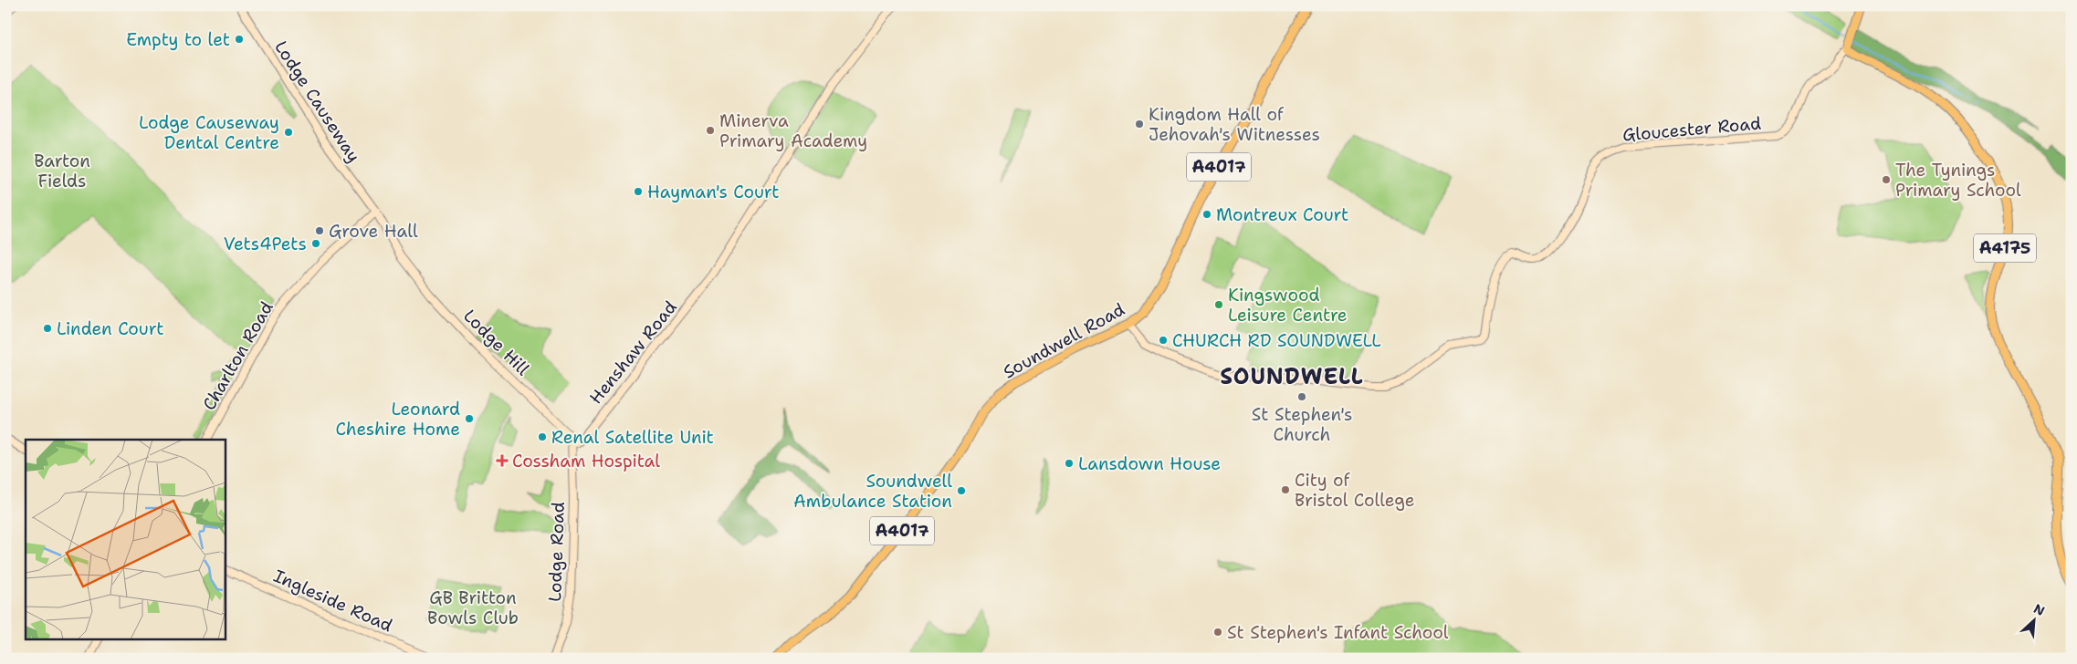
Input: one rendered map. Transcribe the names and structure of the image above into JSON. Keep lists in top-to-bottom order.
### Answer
{
  "streets": {
    "main road": ["A4017", "A4175", "Soundwell Road"],
    "street": [
      "Lodge Causeway",
      "Gloucester Road",
      "Lodge Hill",
      "Henshaw Road",
      "Charlton Road",
      "Lodge Road",
      "Ingleside Road"
    ]
  },
  "crossings": [
    ["Lodge Causeway", "Lodge Hill"],
    ["Lodge Causeway", "Charlton Road"],
    ["Gloucester Road", "A4175"],
    ["Gloucester Road", "Soundwell Road"],
    ["Lodge Hill", "Henshaw Road"],
    ["Lodge Hill", "Lodge Road"],
    ["Henshaw Road", "Lodge Road"]
  ],
  "districts": ["SOUNDWELL"],
  "parks": ["Barton Fields", "GB Britton Bowls Club"],
  "places": {
    "other": [
      "Empty to let",
      "Kingdom Hall of Jehovah's Witnesses",
      "Minerva Primary Academy",
      "Lodge Causeway Dental Centre",
      "The Tynings Primary School",
      "Hayman's Court",
      "Montreux Court",
      "Grove Hall",
      "Vets4Pets",
      "Kingswood Leisure Centre",
      "Linden Court",
      "CHURCH RD SOUNDWELL",
      "St Stephen's Church",
      "Leonard Cheshire Home",
      "Renal Satellite Unit",
      "Lansdown House",
      "City of Bristol College",
      "Soundwell Ambulance Station",
      "St Stephen's Infant School"
    ],
    "health": ["Cossham Hospital"]
  },
  "north": "top right"
}
